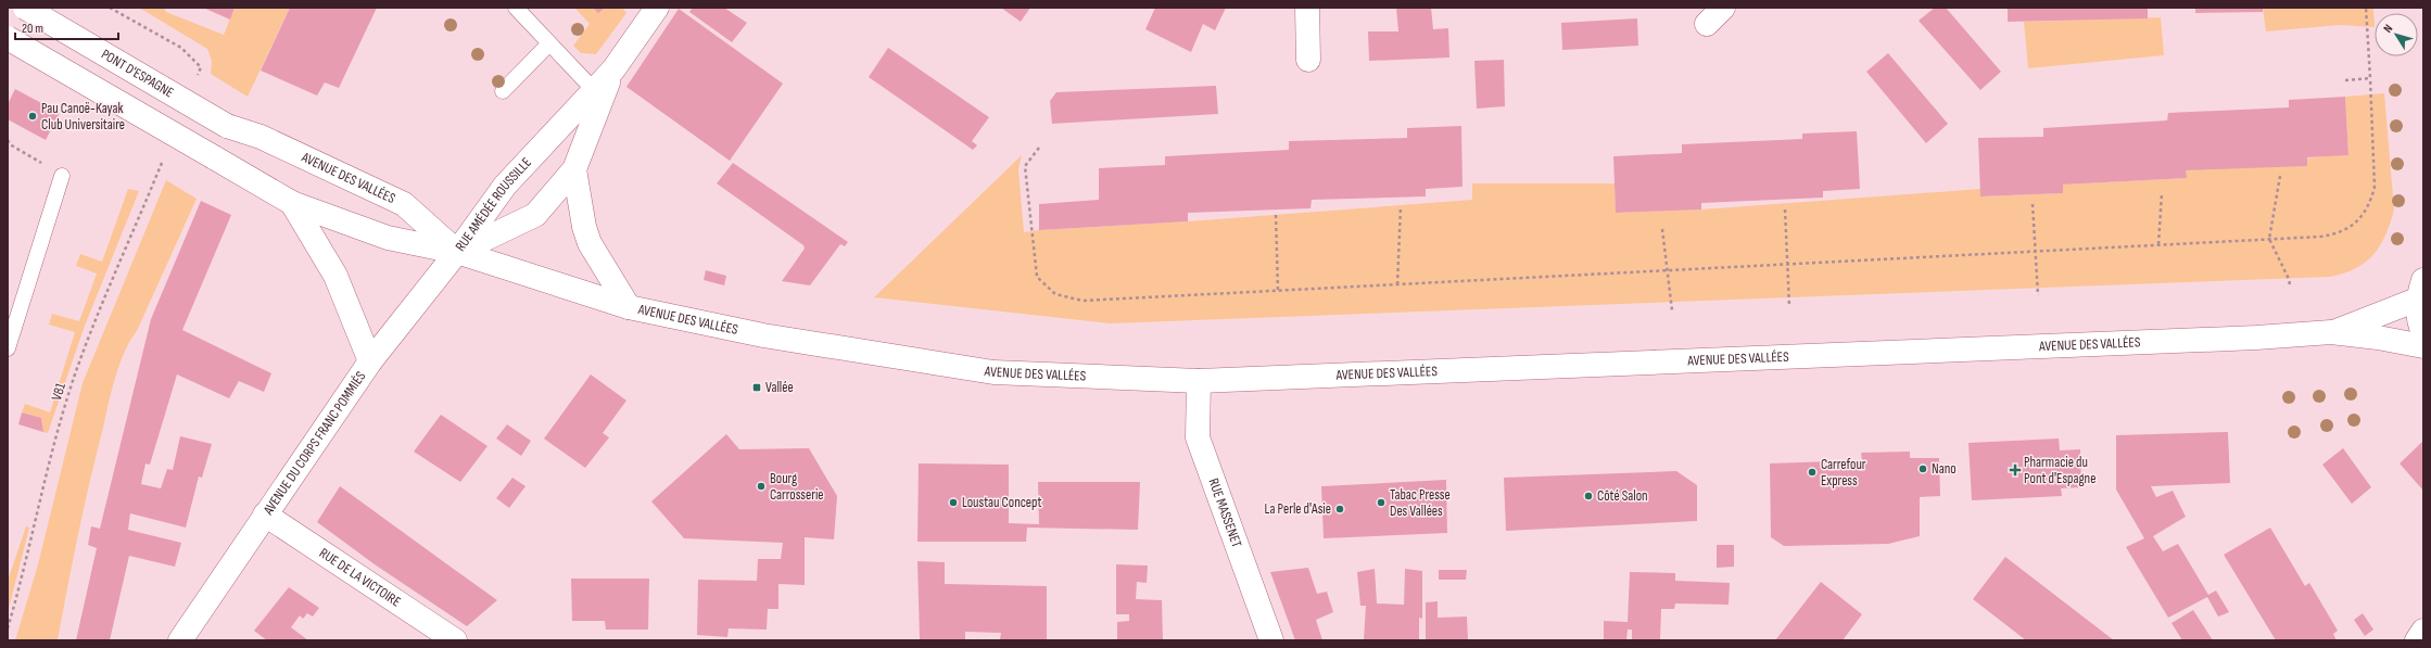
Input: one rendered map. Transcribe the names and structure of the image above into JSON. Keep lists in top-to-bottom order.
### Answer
{
  "streets": {
    "street": [
      "PONT D'ESPAGNE",
      "AVENUE DES VALLÉES",
      "RUE AMÉDÉE ROUSSILLE",
      "AVENUE DU CORPS FRANC POMMIÈS",
      "RUE MASSENET",
      "RUE DE LA VICTOIRE"
    ],
    "path": ["V81"]
  },
  "crossings": [
    ["PONT D'ESPAGNE", "AVENUE DES VALLÉES"],
    ["AVENUE DES VALLÉES", "RUE AMÉDÉE ROUSSILLE"],
    ["AVENUE DES VALLÉES", "AVENUE DU CORPS FRANC POMMIÈS"],
    ["AVENUE DES VALLÉES", "RUE MASSENET"],
    ["RUE AMÉDÉE ROUSSILLE", "AVENUE DU CORPS FRANC POMMIÈS"],
    ["AVENUE DU CORPS FRANC POMMIÈS", "RUE DE LA VICTOIRE"]
  ],
  "places": {
    "other": [
      "Pau Canoë-Kayak Club Universitaire",
      "Nano",
      "Carrefour Express",
      "Bourg Carrosserie",
      "Côté Salon",
      "Loustau Concept",
      "Tabac Presse Des Vallées",
      "La Perle d'Asie"
    ],
    "transit": ["Vallée"],
    "health": ["Pharmacie du Pont d'Espagne"]
  },
  "scale_bar": "20 m",
  "north": "top left"
}
